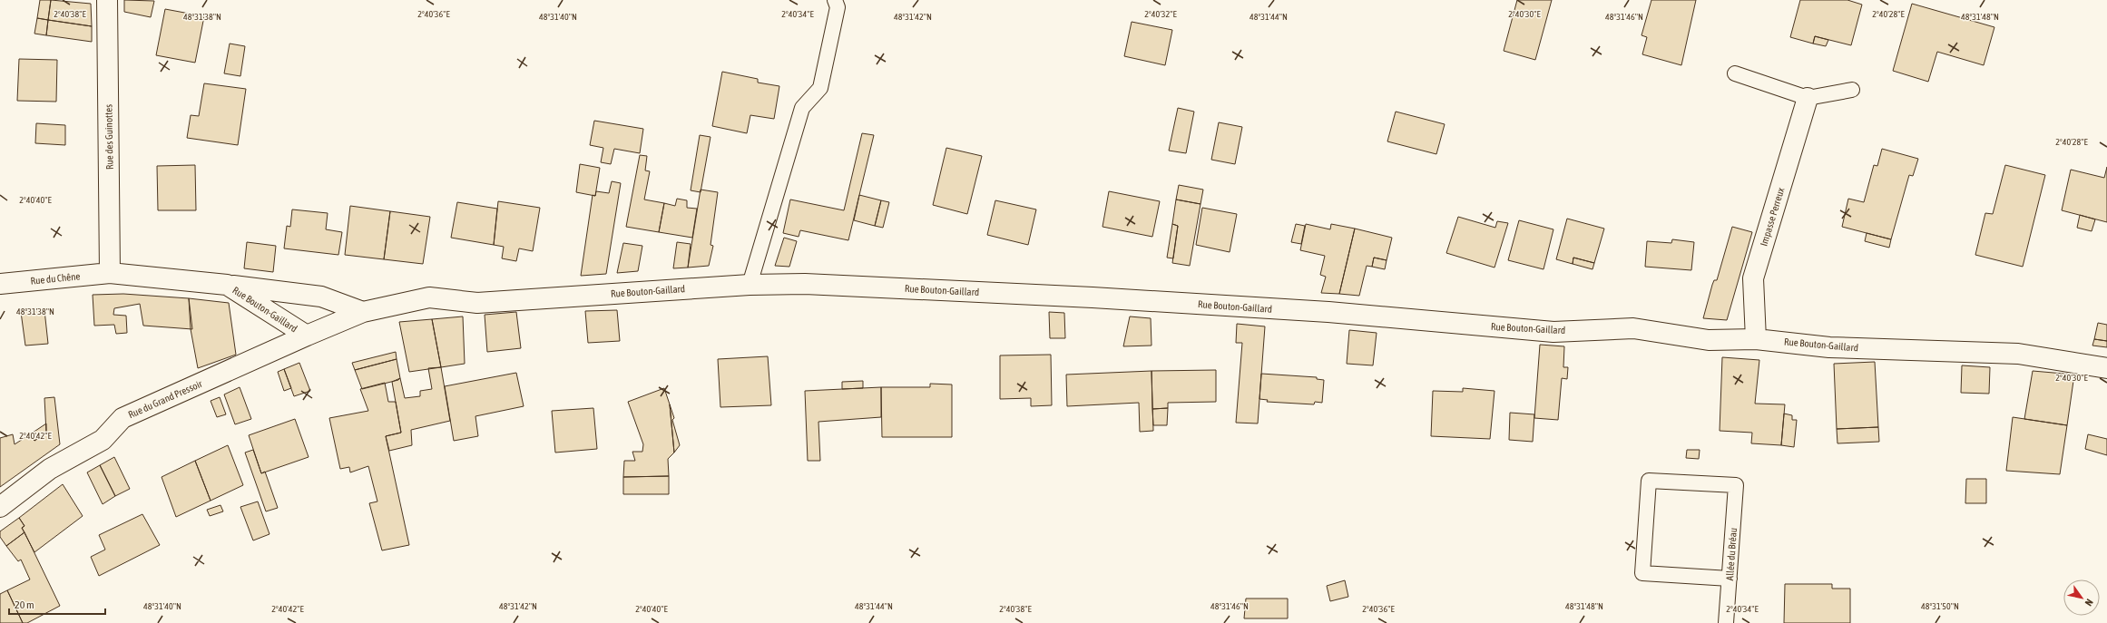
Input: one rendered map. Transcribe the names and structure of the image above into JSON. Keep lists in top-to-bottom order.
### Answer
{
  "streets": {
    "street": [
      "Rue des Guinottes",
      "Impasse Perreux",
      "Rue du Chêne",
      "Rue Bouton-Gaillard",
      "Rue du Grand Pressoir"
    ],
    "lane": ["Allée du Bréau"]
  },
  "crossings": [
    ["Rue des Guinottes", "Rue du Chêne"],
    ["Rue des Guinottes", "Rue Bouton-Gaillard"],
    ["Impasse Perreux", "Rue Bouton-Gaillard"],
    ["Rue du Chêne", "Rue Bouton-Gaillard"],
    ["Rue Bouton-Gaillard", "Rue du Grand Pressoir"]
  ],
  "scale_bar": "20 m",
  "north": "bottom right",
  "coordinates": [
    "2°40'38\"E",
    "2°40'36\"E",
    "2°40'32\"E",
    "2°40'28\"E",
    "2°40'34\"E",
    "2°40'30\"E",
    "48°31'46\"N",
    "48°31'38\"N",
    "48°31'40\"N",
    "48°31'42\"N",
    "48°31'44\"N",
    "48°31'48\"N",
    "2°40'40\"E",
    "2°40'42\"E",
    "48°31'50\"N"
  ]
}
